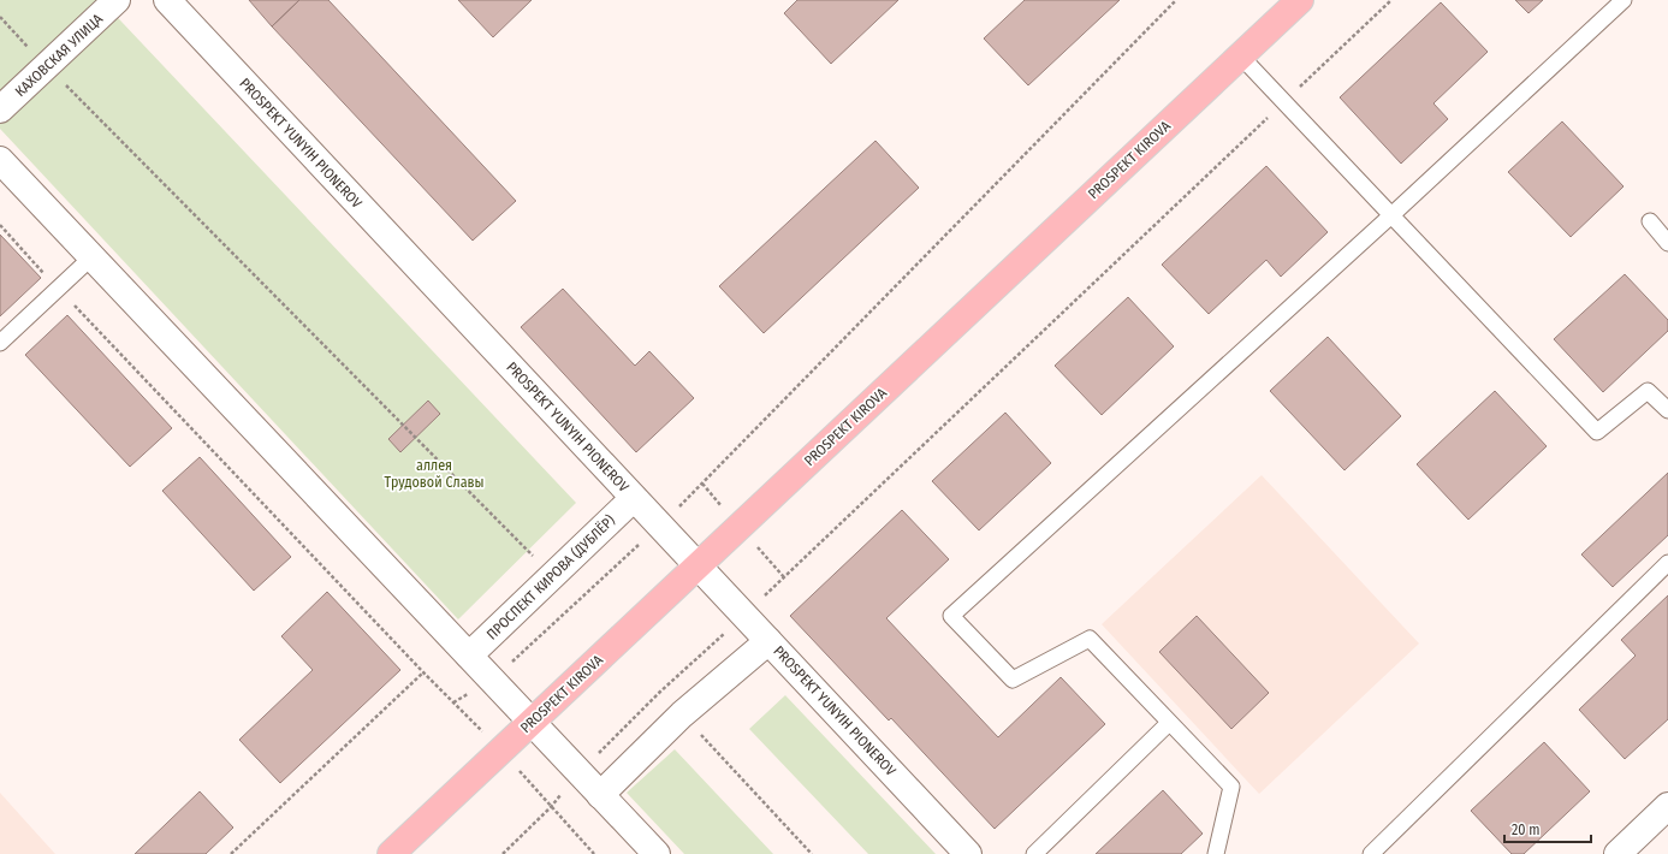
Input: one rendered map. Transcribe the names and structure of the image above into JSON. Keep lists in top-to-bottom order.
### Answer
{
  "streets": {
    "main road": ["PROSPEKT KIROVA"],
    "street": ["КАХОВСКАЯ УЛИЦА", "PROSPEKT YUNYIH PIONEROV", "ПРОСПЕКТ КИРОВА (ДУБЛЁР)"]
  },
  "crossings": [
    ["PROSPEKT YUNYIH PIONEROV", "PROSPEKT KIROVA"],
    ["PROSPEKT YUNYIH PIONEROV", "ПРОСПЕКТ КИРОВА (ДУБЛЁР)"]
  ],
  "parks": ["аллея Трудовой Славы"],
  "scale_bar": "20 m"
}
